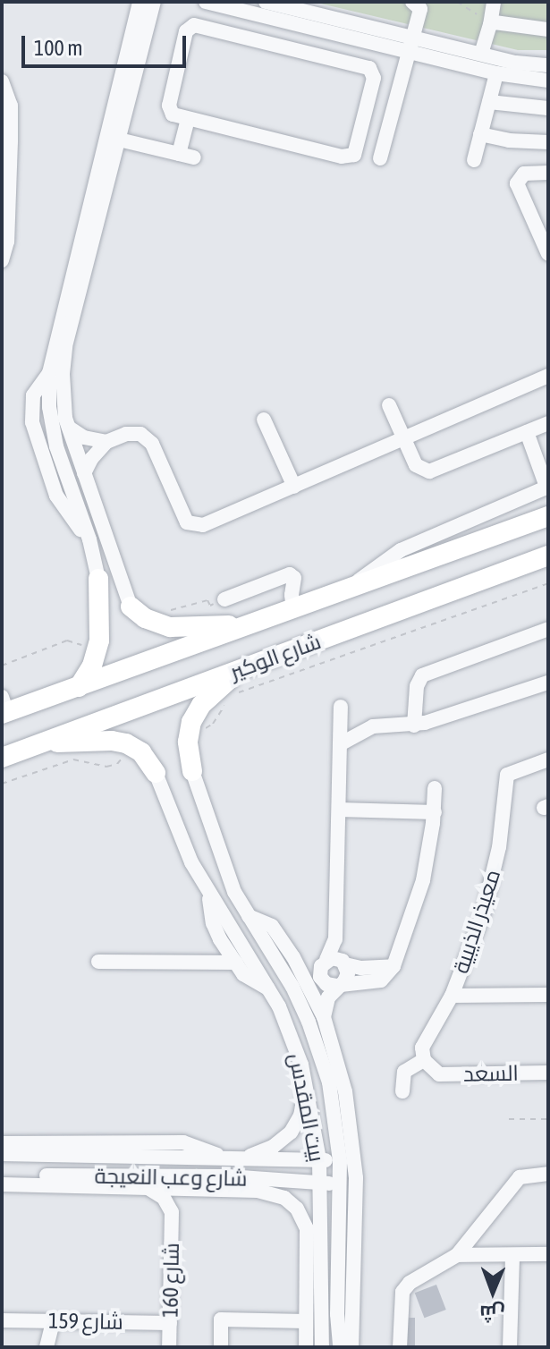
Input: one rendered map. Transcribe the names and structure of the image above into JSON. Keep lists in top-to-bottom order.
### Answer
{
  "streets": {
    "main road": ["شارع الوكير"],
    "street": [
      "معيذر الذيبية",
      "السعد",
      "بيت المقدس",
      "شارع وعب النعيجة",
      "شارع 160",
      "شارع 159"
    ]
  },
  "crossings": [
    ["معيذر الذيبية", "السعد"],
    ["بيت المقدس", "شارع وعب النعيجة"],
    ["شارع وعب النعيجة", "شارع 160"],
    ["شارع 160", "شارع 159"]
  ],
  "scale_bar": "100 m",
  "north": "bottom"
}
